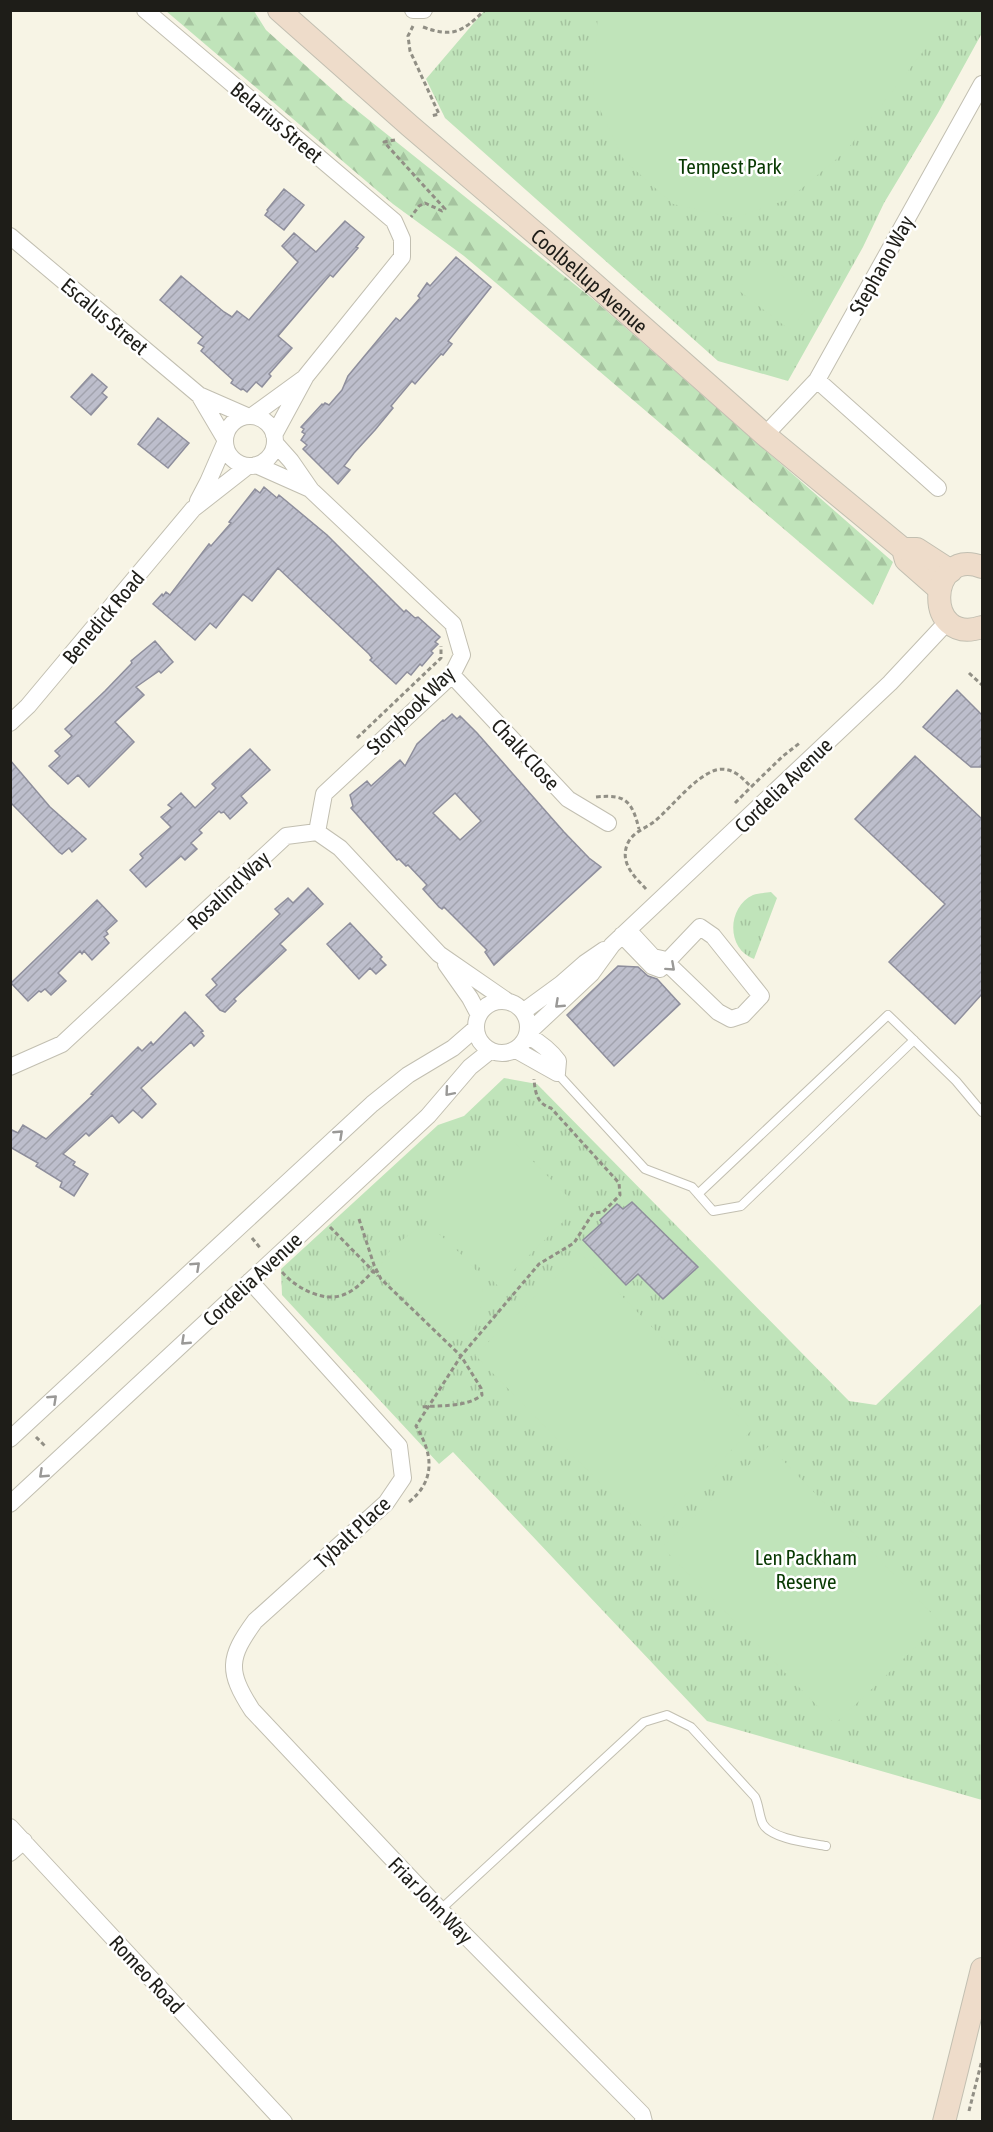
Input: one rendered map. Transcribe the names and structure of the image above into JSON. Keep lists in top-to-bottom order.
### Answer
{
  "streets": {
    "street": [
      "Belarius Street",
      "Stephano Way",
      "Coolbellup Avenue",
      "Escalus Street",
      "Benedick Road",
      "Storybook Way",
      "Chalk Close",
      "Cordelia Avenue",
      "Rosalind Way",
      "Tybalt Place",
      "Friar John Way",
      "Romeo Road"
    ]
  },
  "crossings": [
    ["Stephano Way", "Coolbellup Avenue"],
    ["Storybook Way", "Chalk Close"],
    ["Storybook Way", "Rosalind Way"],
    ["Cordelia Avenue", "Tybalt Place"],
    ["Tybalt Place", "Friar John Way"]
  ],
  "parks": ["Tempest Park", "Len Packham Reserve"]
}
